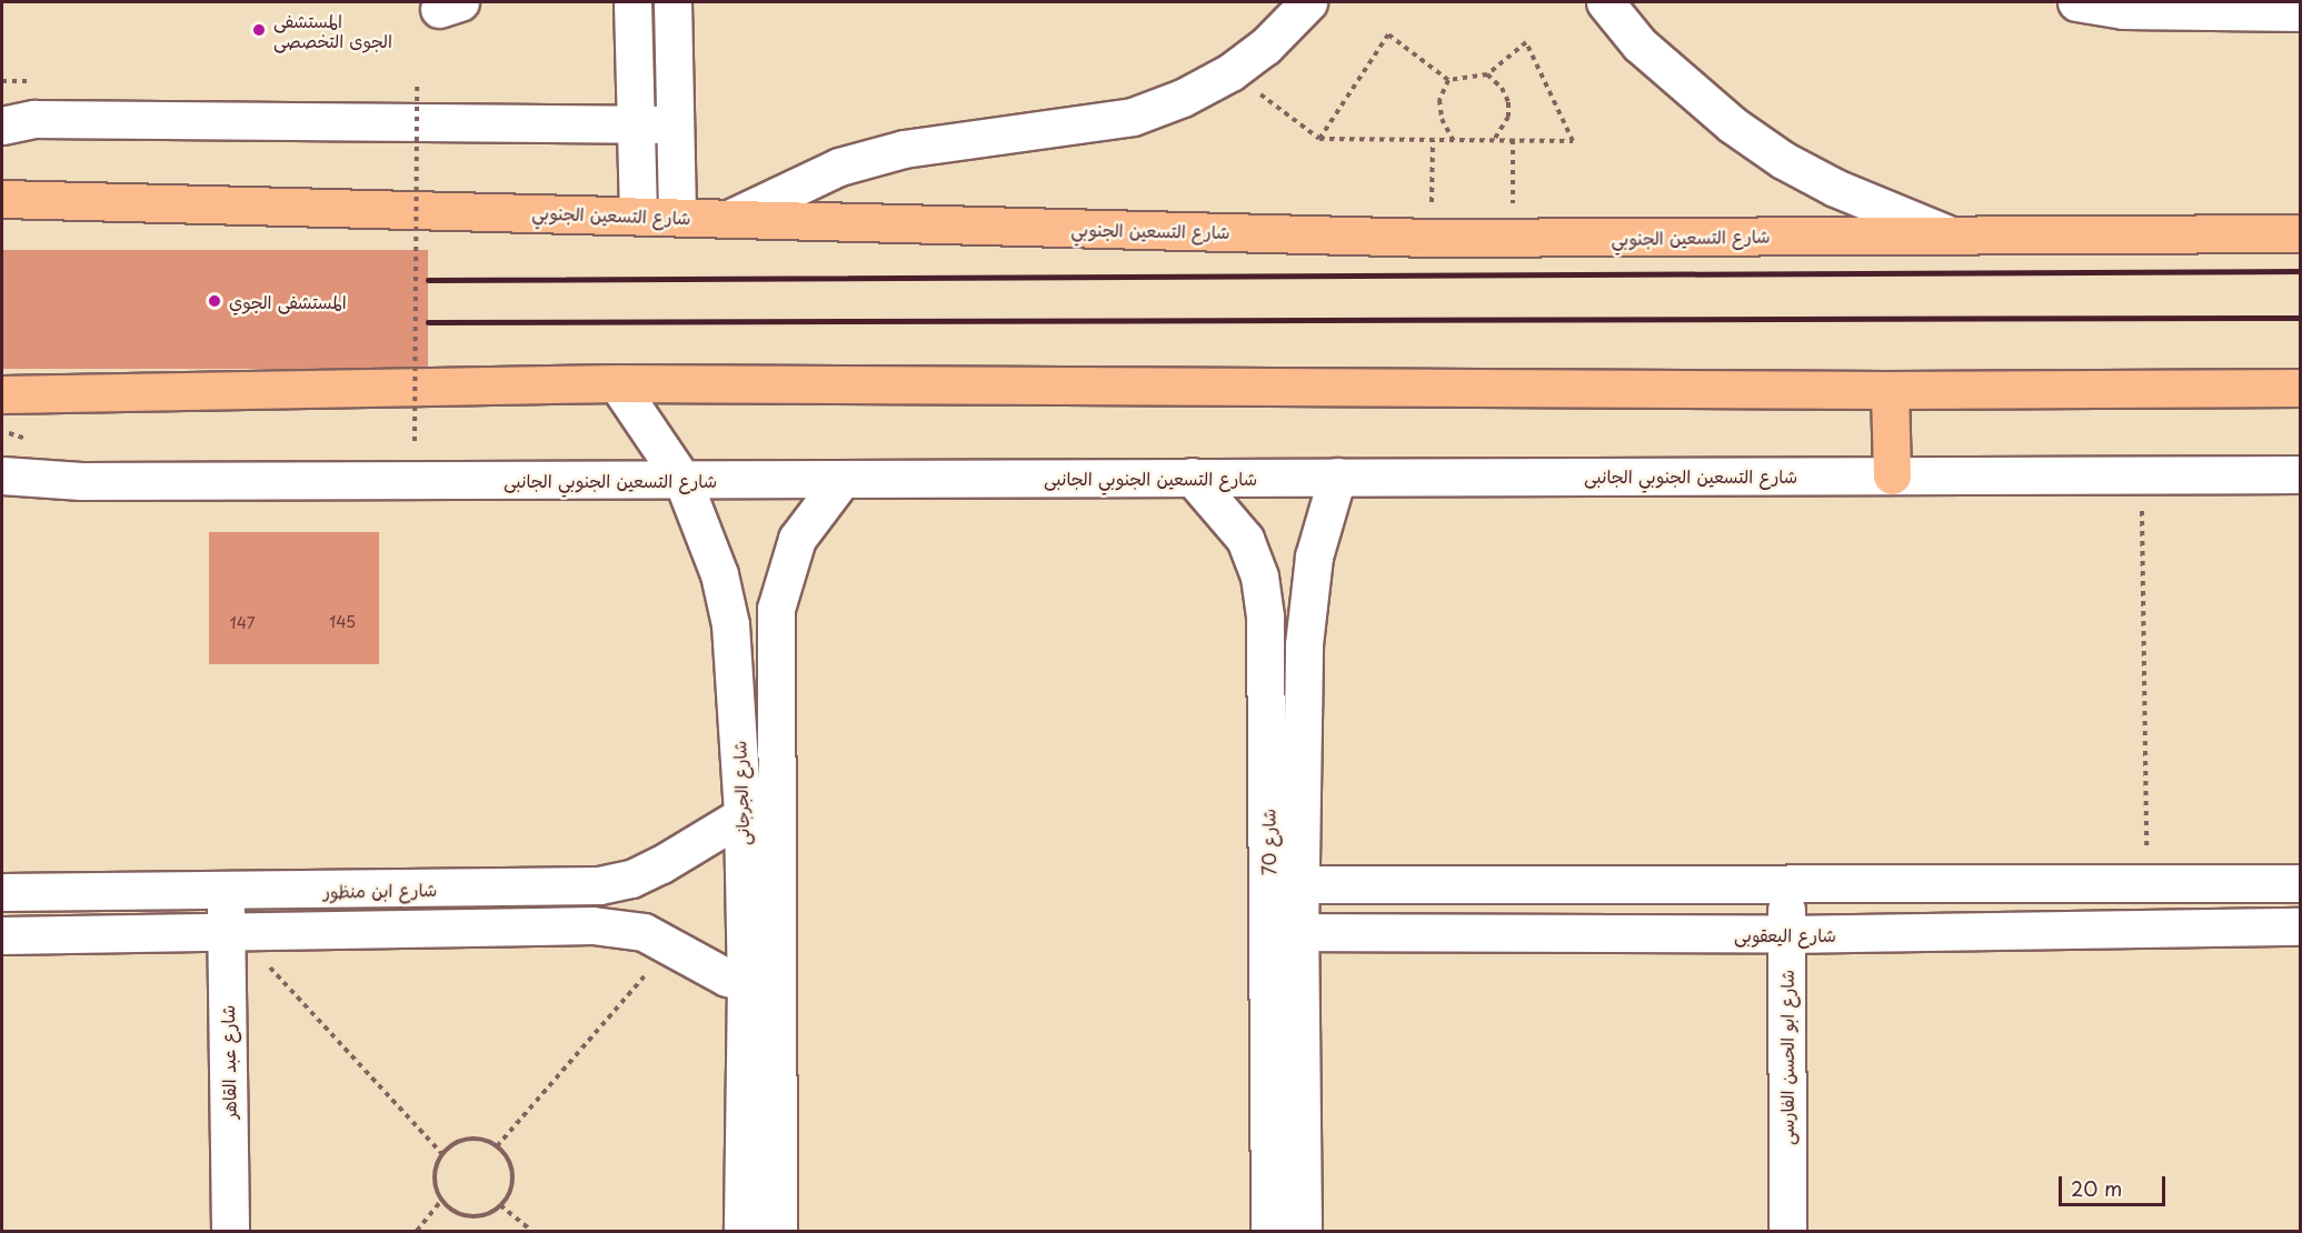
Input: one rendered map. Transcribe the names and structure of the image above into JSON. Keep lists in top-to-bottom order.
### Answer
{
  "streets": {
    "highway": ["شارع التسعين الجنوبي"],
    "street": [
      "شارع التسعين الجنوبي الجانبى",
      "شارع الجرجانى",
      "شارع 70",
      "شارع ابن منظور",
      "شارع اليعقوبى",
      "شارع ابو الحسن الفارسى",
      "شارع عبد القاهر"
    ]
  },
  "crossings": [
    ["شارع التسعين الجنوبي الجانبى", "شارع الجرجانى"],
    ["شارع التسعين الجنوبي الجانبى", "شارع 70"],
    ["شارع الجرجانى", "شارع ابن منظور"],
    ["شارع 70", "شارع اليعقوبى"],
    ["شارع ابن منظور", "شارع عبد القاهر"],
    ["شارع اليعقوبى", "شارع ابو الحسن الفارسى"]
  ],
  "places": ["المستشفى الجوى التخصصى", "المستشفى الجوي"],
  "house_numbers": ["145", "147"],
  "scale_bar": "20 m"
}
